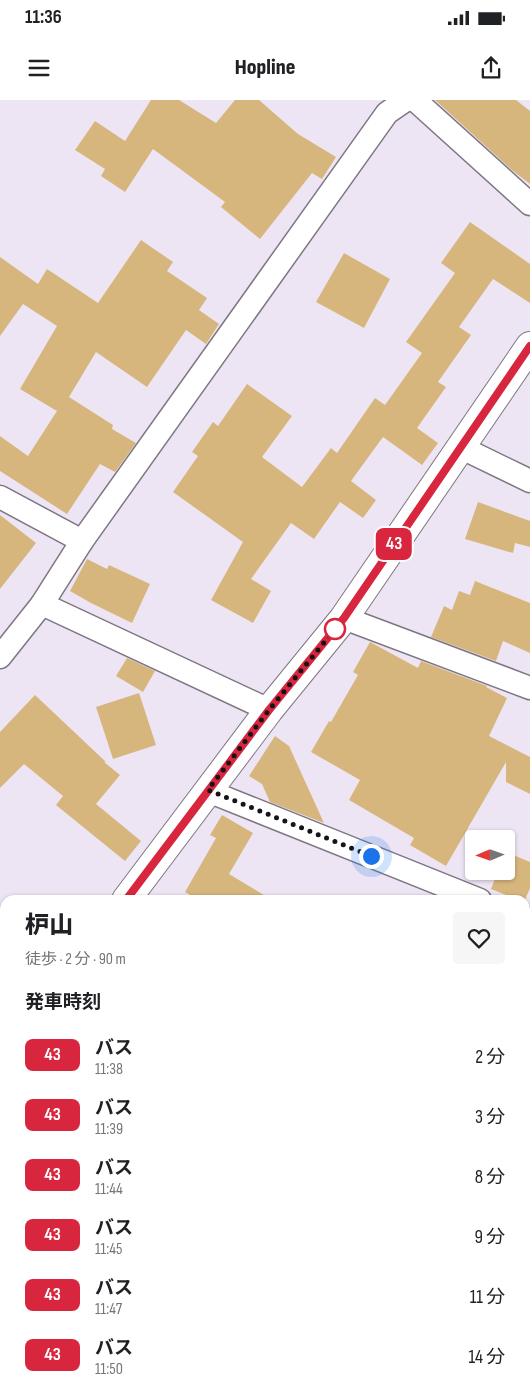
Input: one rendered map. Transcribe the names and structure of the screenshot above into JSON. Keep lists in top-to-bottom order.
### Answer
{
  "lines": ["bus line 43"],
  "north": "left",
  "page": {
    "status": "11:36",
    "header": "Hopline",
    "on_map": "43",
    "heading": [
      ["枦山", "徒歩 · 2 分 · 90 m"],
      "発車時刻"
    ],
    "list": [
      {
        "mark": "43",
        "name": "バス",
        "note": "11:38",
        "value": "2 分"
      },
      {
        "mark": "43",
        "name": "バス",
        "note": "11:39",
        "value": "3 分"
      },
      {
        "mark": "43",
        "name": "バス",
        "note": "11:44",
        "value": "8 分"
      },
      {
        "mark": "43",
        "name": "バス",
        "note": "11:45",
        "value": "9 分"
      },
      {
        "mark": "43",
        "name": "バス",
        "note": "11:47",
        "value": "11 分"
      },
      {
        "mark": "43",
        "name": "バス",
        "note": "11:50",
        "value": "14 分"
      }
    ]
  }
}
